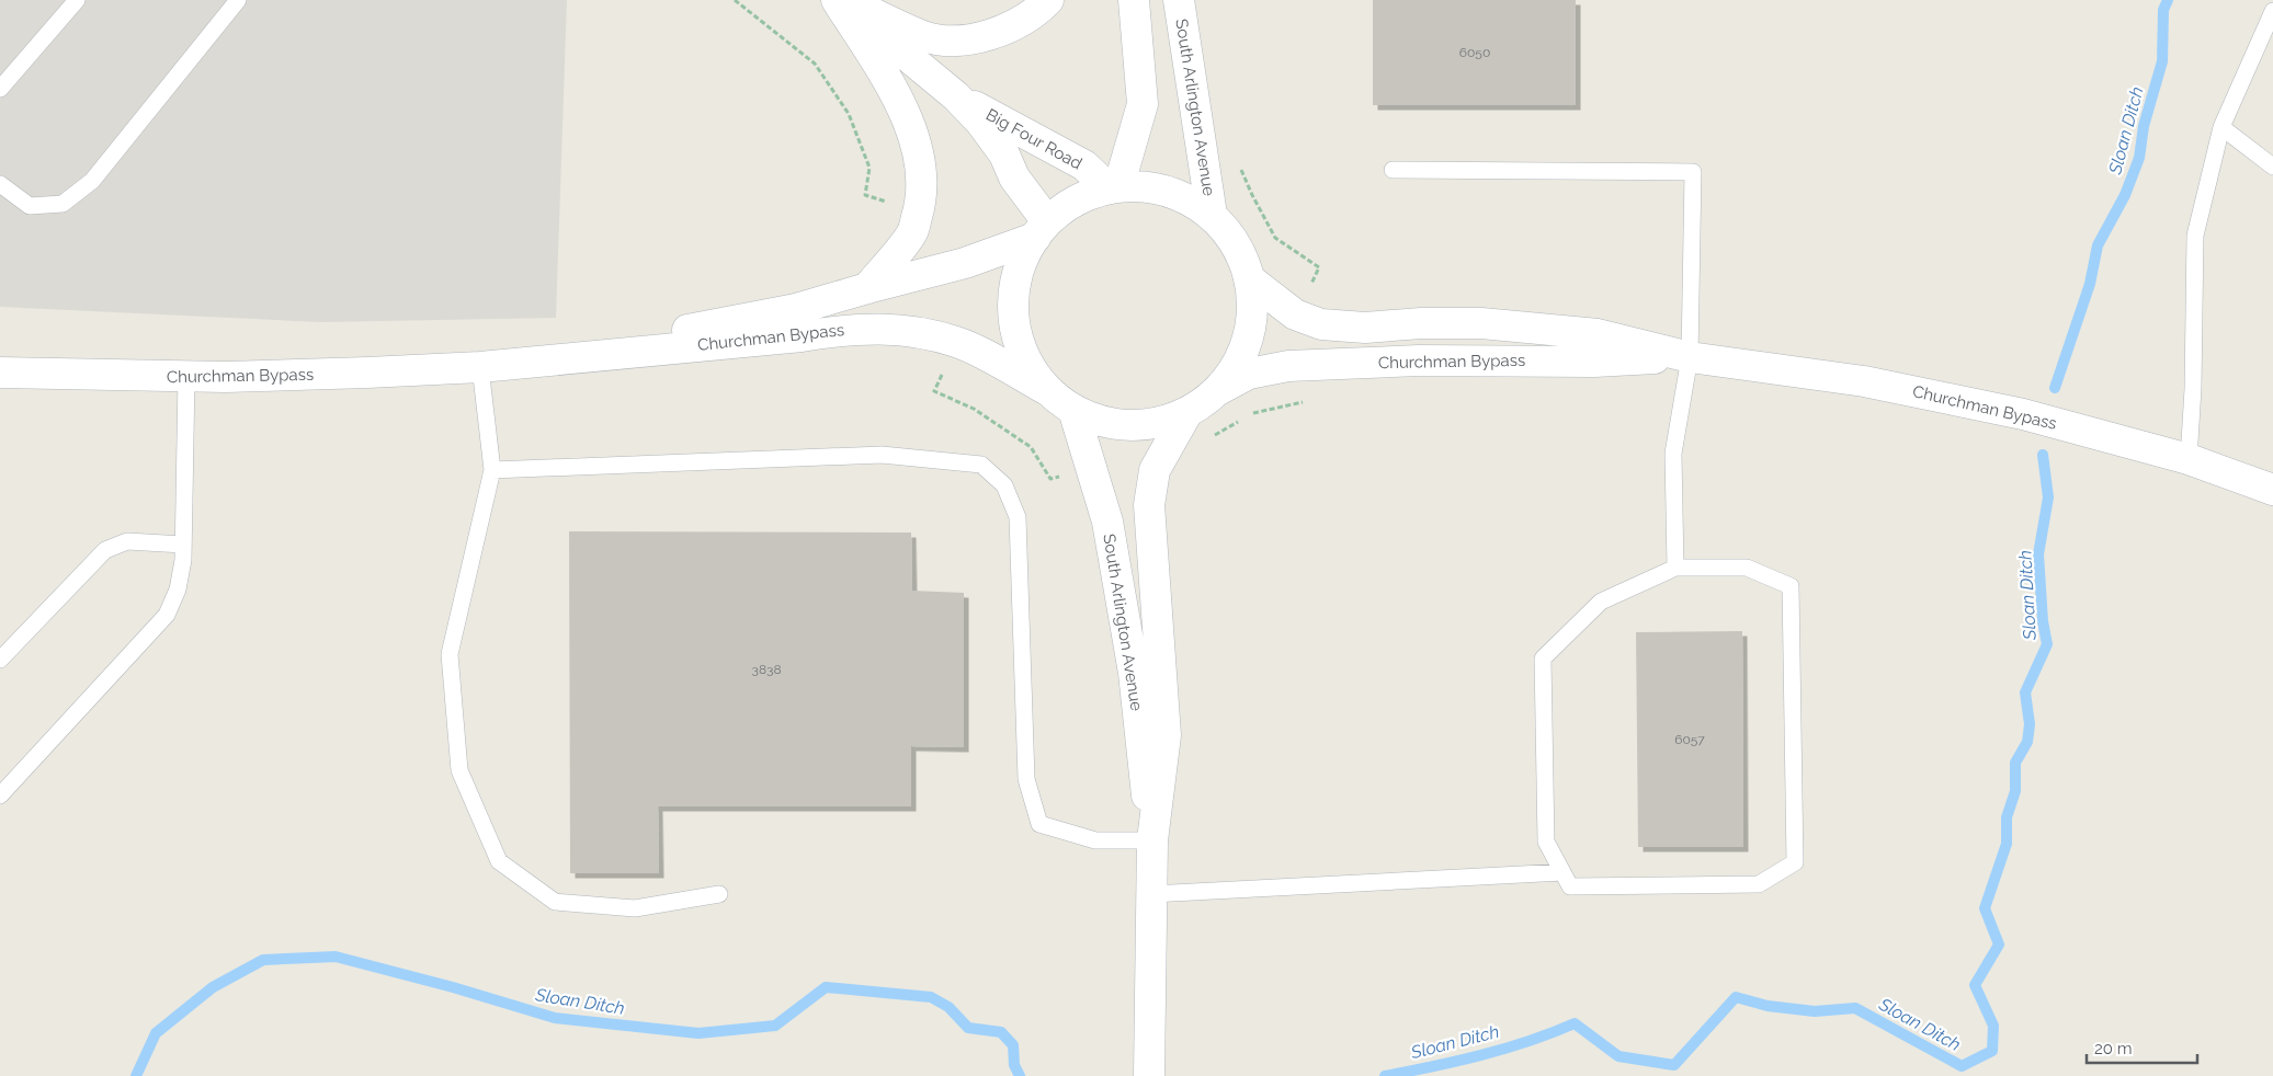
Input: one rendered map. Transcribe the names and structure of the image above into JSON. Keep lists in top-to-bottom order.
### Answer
{
  "streets": {
    "street": ["South Arlington Avenue", "Big Four Road", "Churchman Bypass"]
  },
  "crossings": [
    ["Big Four Road", "Churchman Bypass"]
  ],
  "water": ["Sloan Ditch"],
  "house_numbers": ["6050", "3838", "6057"],
  "scale_bar": "20 m"
}
